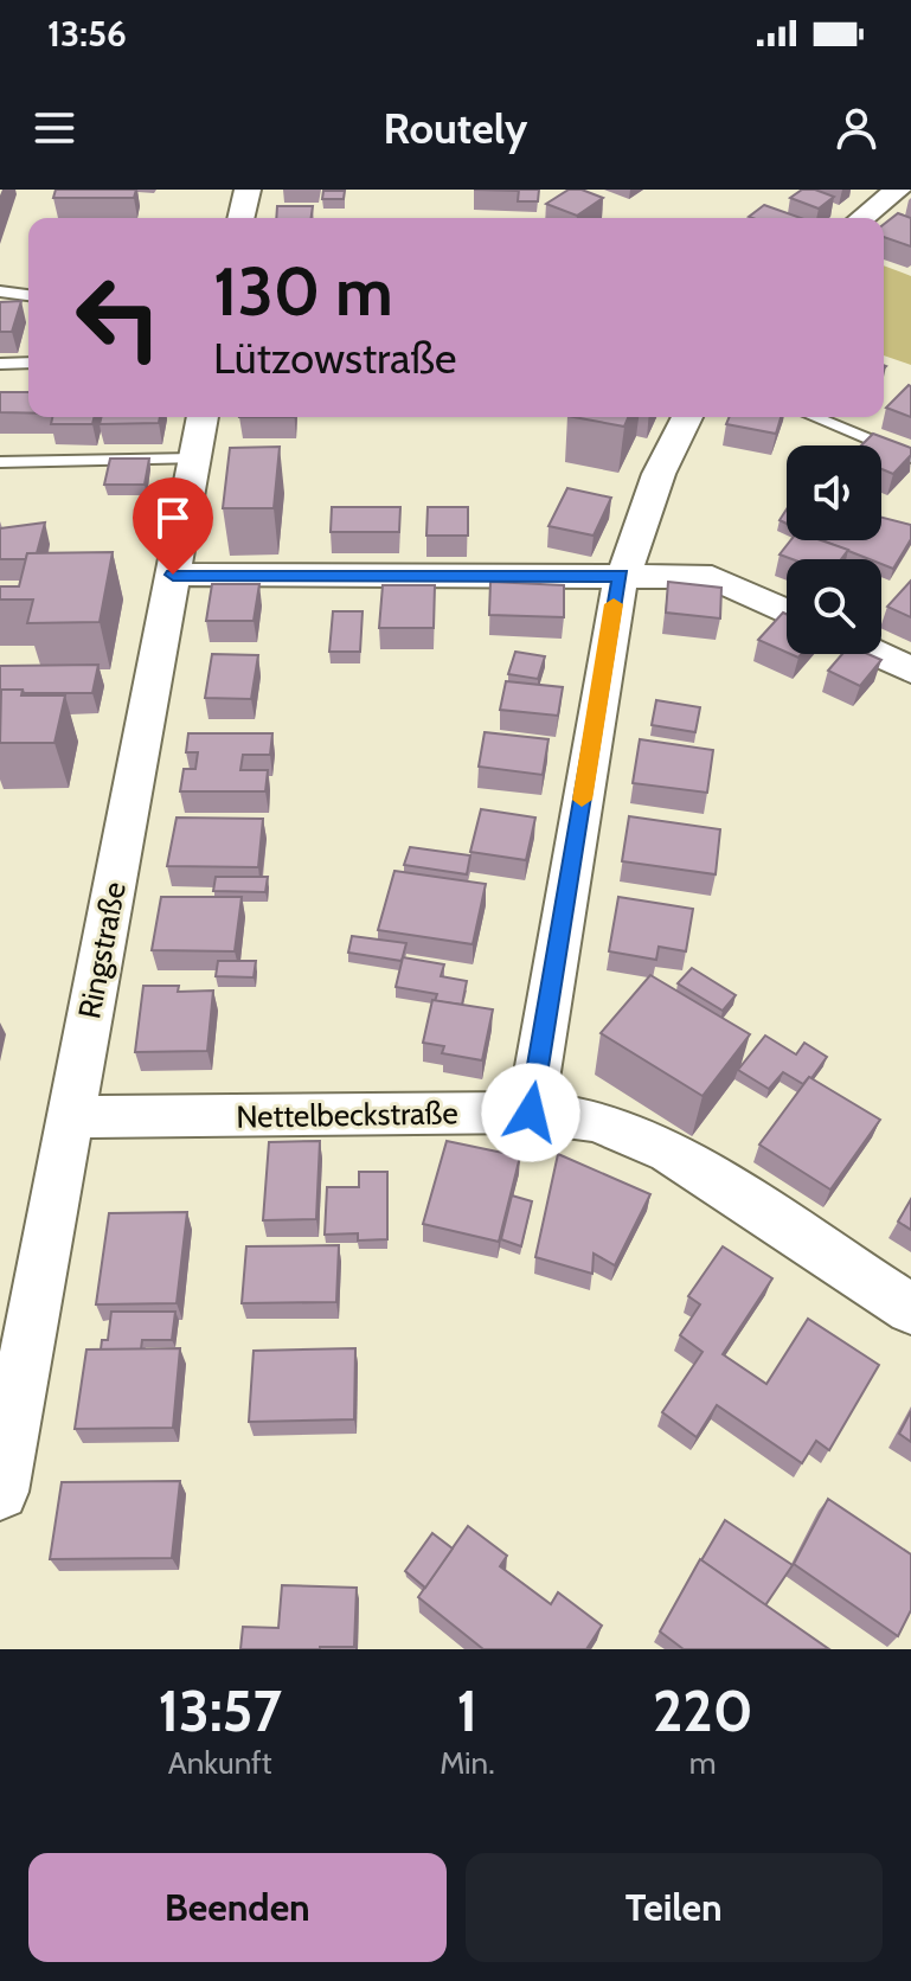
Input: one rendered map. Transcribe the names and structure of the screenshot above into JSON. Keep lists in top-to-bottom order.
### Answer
{
  "streets": {
    "street": ["Ringstraße", "Nettelbeckstraße"]
  },
  "crossings": [
    ["Ringstraße", "Nettelbeckstraße"]
  ],
  "page": {
    "status": "13:56",
    "header": "Routely",
    "turn": ["130 m", "Lützowstraße"],
    "eta": [
      "13:57",
      "Ankunft",
      "1",
      "Min.",
      "220",
      "m"
    ],
    "buttons": ["Beenden", "Teilen"]
  }
}
